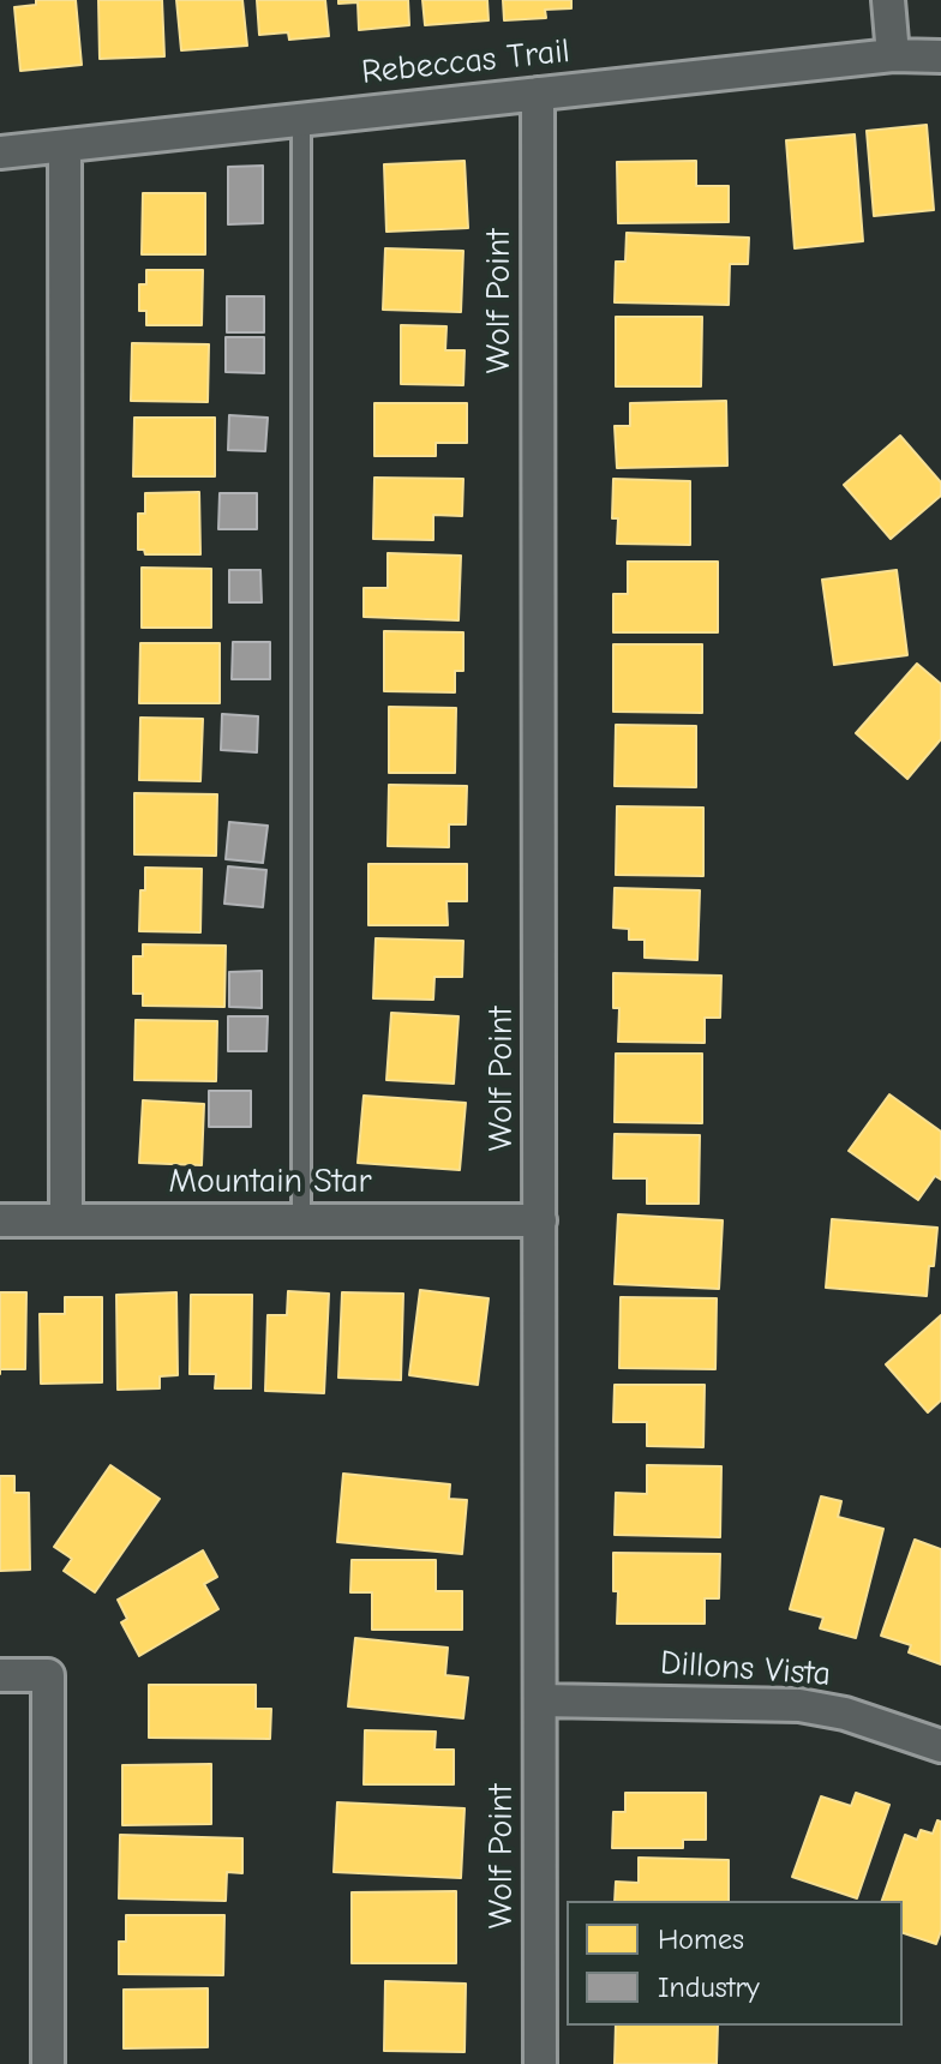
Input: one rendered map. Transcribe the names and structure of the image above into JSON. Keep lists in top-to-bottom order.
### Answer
{
  "streets": {
    "street": [
      "Rebeccas Trail",
      "Wolf Point",
      "Mountain Star",
      "Dillons Vista"
    ]
  },
  "crossings": [
    ["Rebeccas Trail", "Wolf Point"],
    ["Wolf Point", "Mountain Star"],
    ["Wolf Point", "Dillons Vista"]
  ],
  "legend": ["Homes", "Industry"]
}
